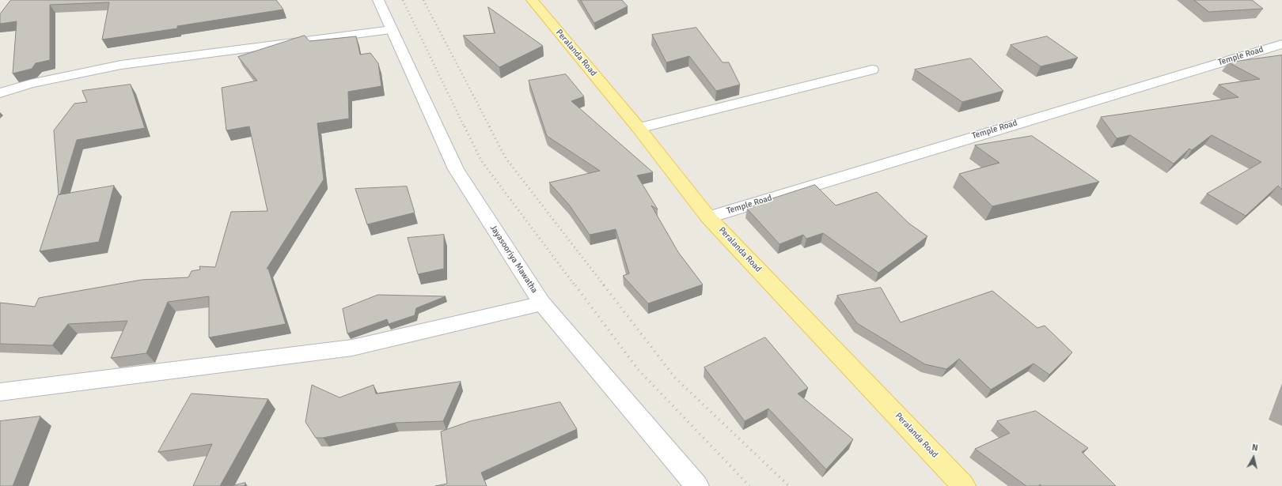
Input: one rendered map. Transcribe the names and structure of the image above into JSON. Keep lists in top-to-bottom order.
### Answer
{
  "streets": {
    "main road": ["Peralanda Road"],
    "street": ["Temple Road", "Jayasooriya Mawatha"]
  },
  "crossings": [
    ["Peralanda Road", "Temple Road"]
  ],
  "north": "top"
}
